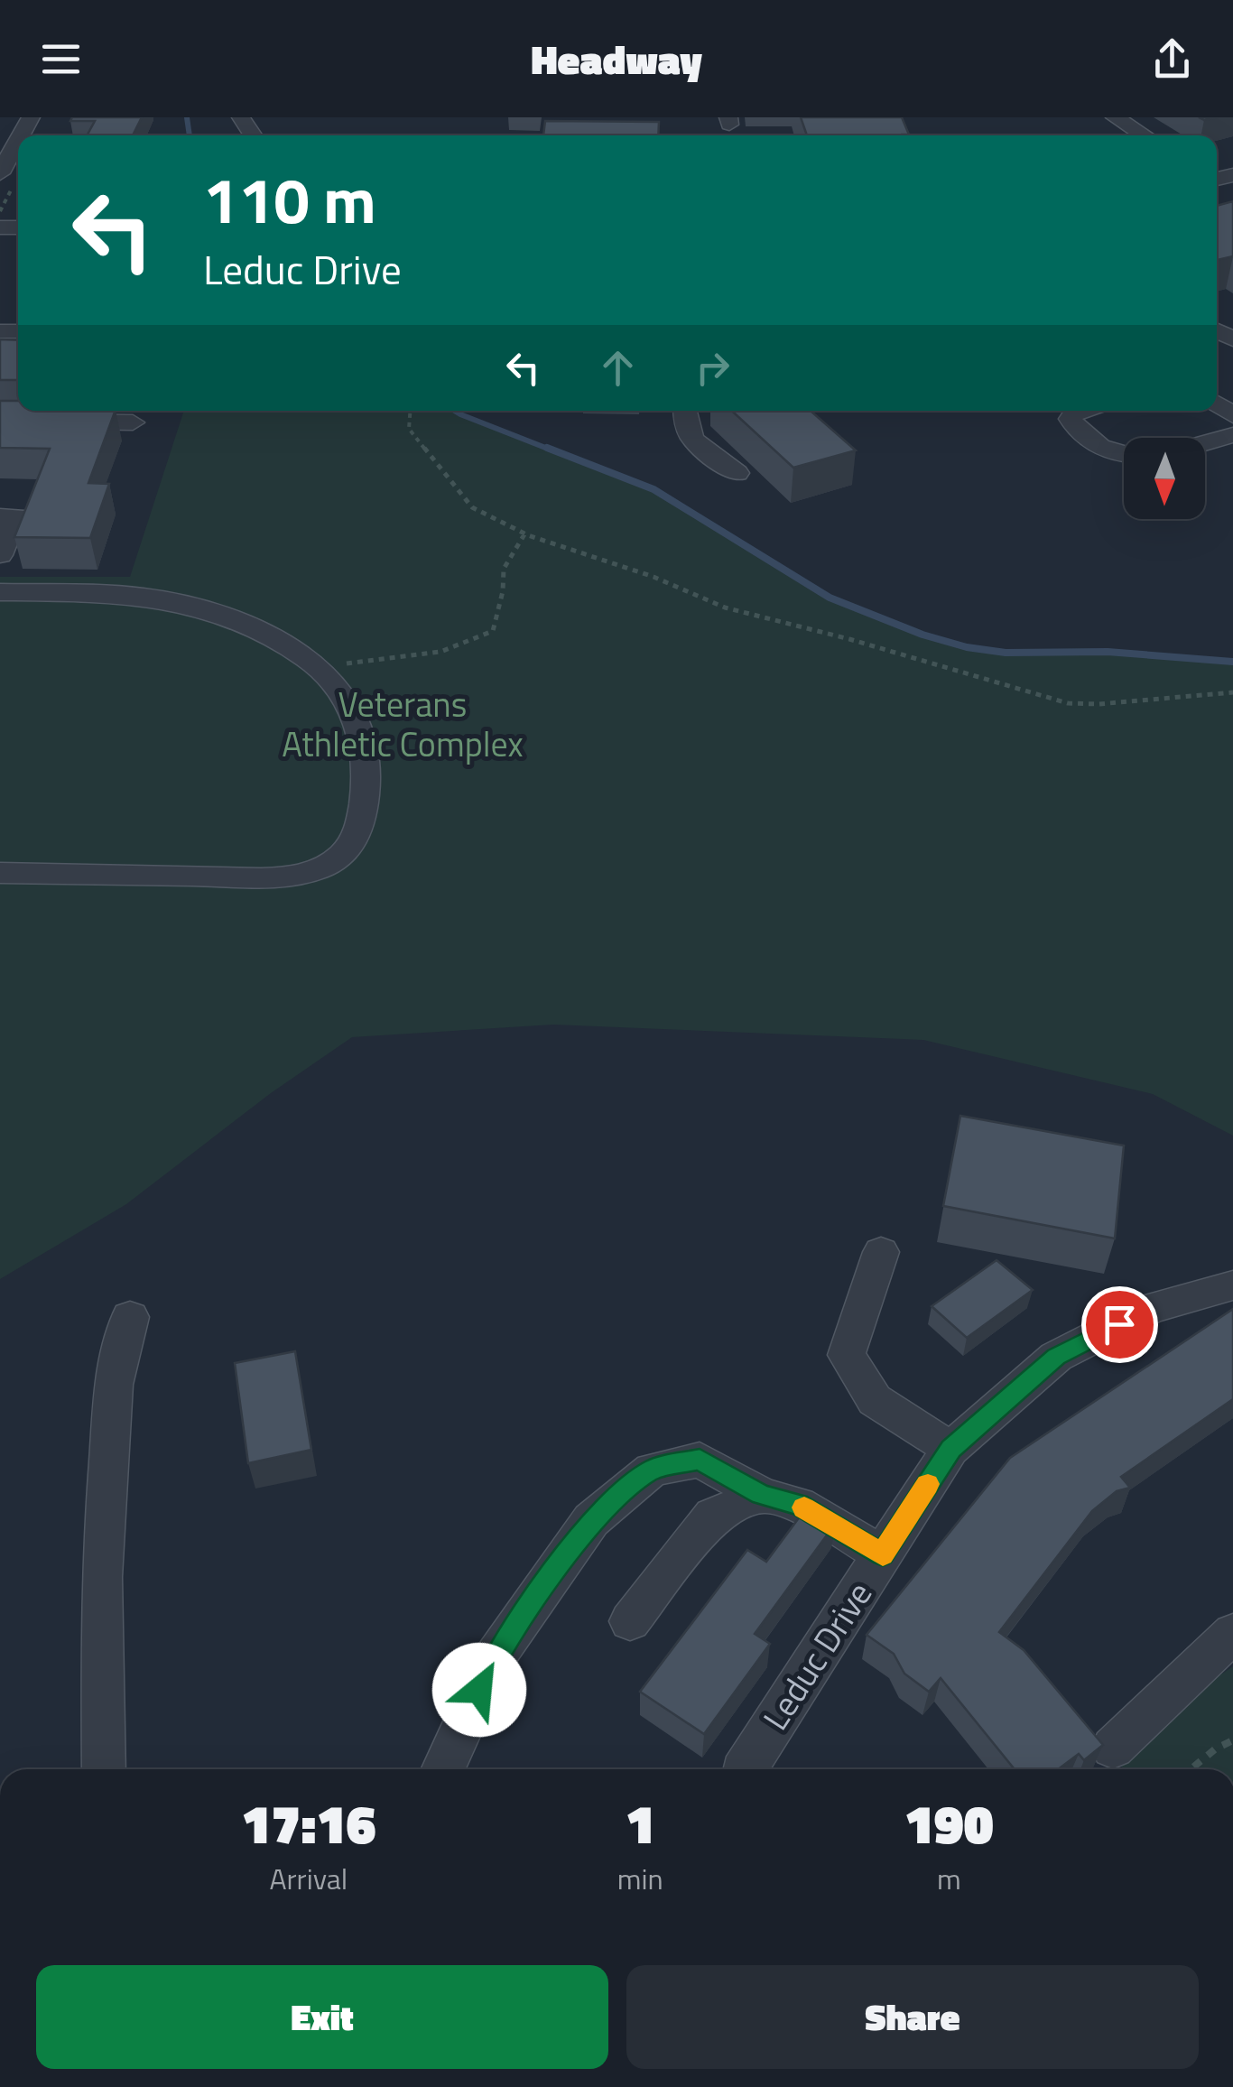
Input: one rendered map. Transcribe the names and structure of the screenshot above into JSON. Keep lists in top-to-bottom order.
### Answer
{
  "streets": {
    "street": ["Leduc Drive"]
  },
  "parks": ["Veterans Athletic Complex"],
  "north": "bottom",
  "page": {
    "header": "Headway",
    "turn": ["110 m", "Leduc Drive"],
    "eta": [
      "17:16",
      "Arrival",
      "1",
      "min",
      "190",
      "m"
    ],
    "buttons": ["Exit", "Share"]
  }
}
